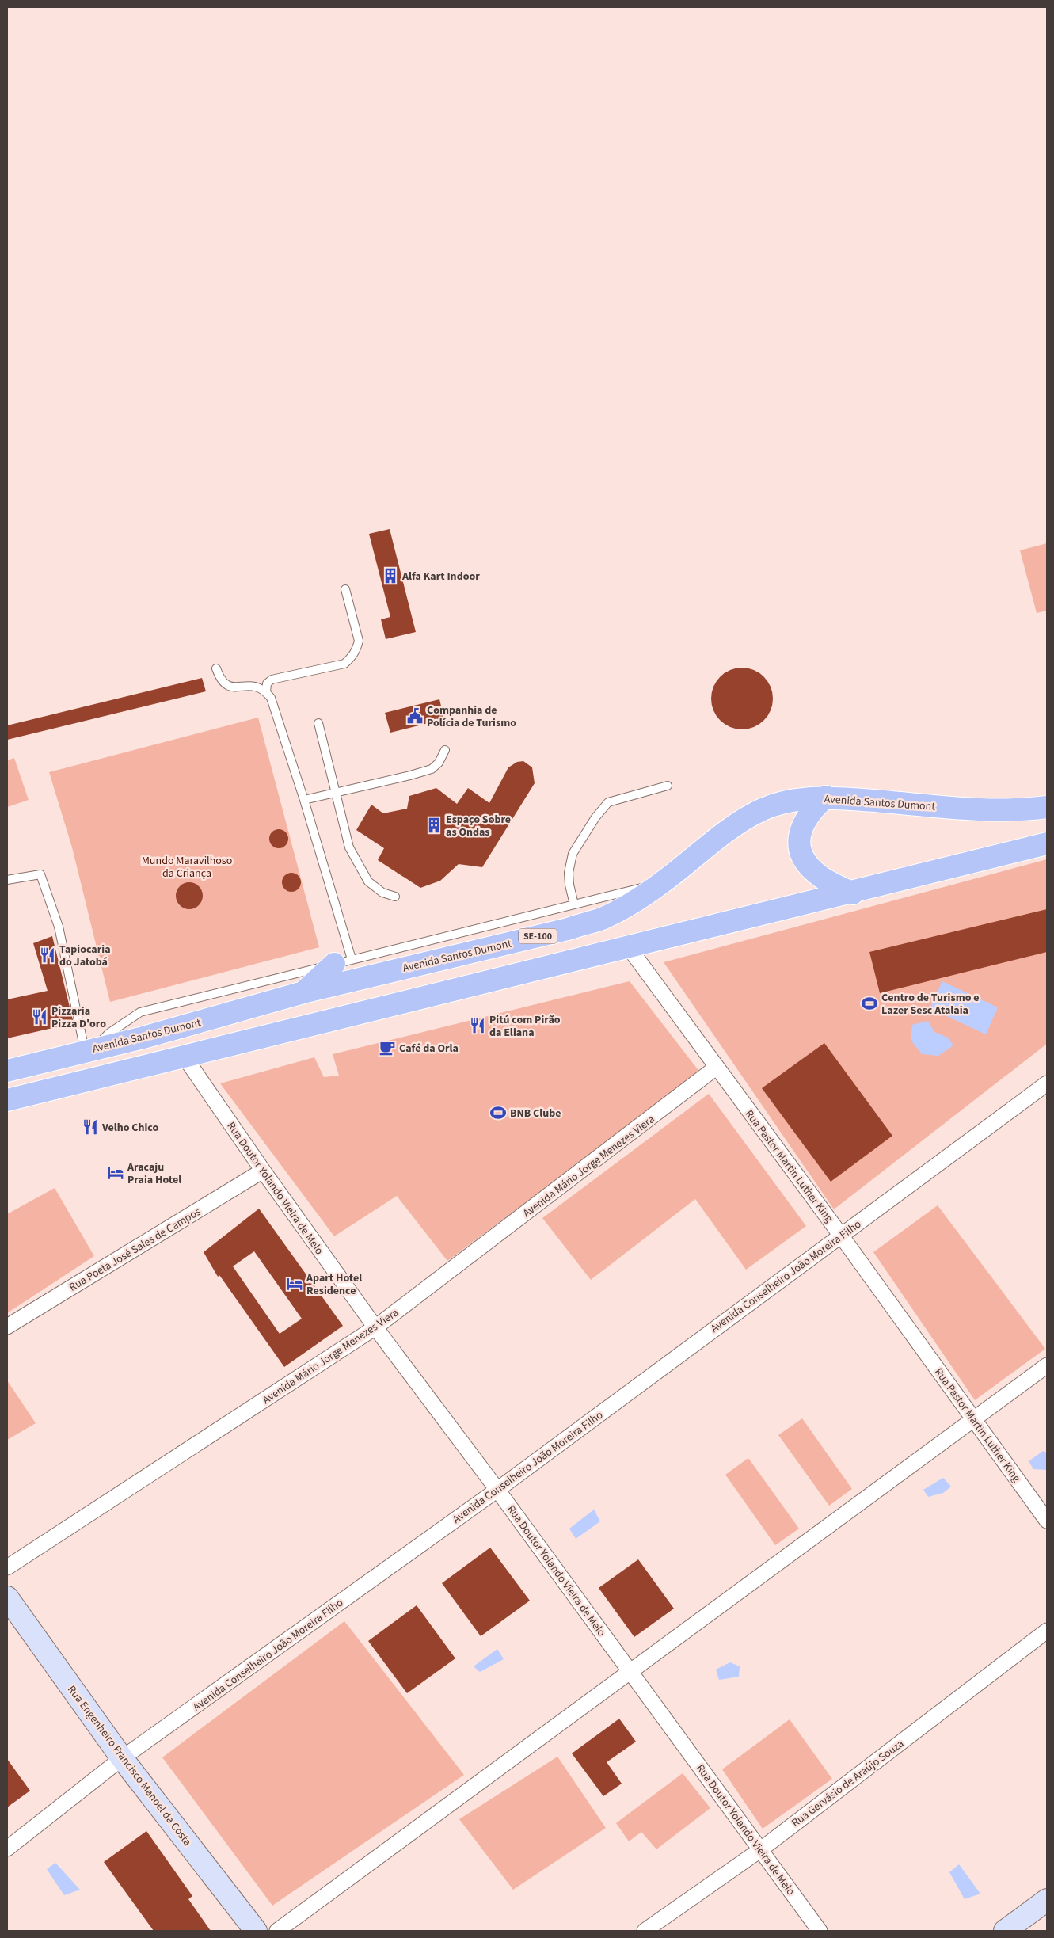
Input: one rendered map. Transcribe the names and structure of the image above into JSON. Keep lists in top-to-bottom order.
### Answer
{
  "streets": {
    "main road": ["Avenida Santos Dumont", "SE-100"],
    "street": [
      "Avenida Mário Jorge Menezes Viera",
      "Rua Pastor Martin Luther King",
      "Rua Doutor Yolando Vieira de Melo",
      "Rua Poeta José Sales de Campos",
      "Avenida Conselheiro João Moreira Filho",
      "Rua Engenheiro Francisco Manoel da Costa",
      "Rua Gervásio de Araújo Souza"
    ]
  },
  "crossings": [
    ["Avenida Mário Jorge Menezes Viera", "Rua Pastor Martin Luther King"],
    ["Avenida Mário Jorge Menezes Viera", "Rua Doutor Yolando Vieira de Melo"],
    ["Rua Pastor Martin Luther King", "Avenida Conselheiro João Moreira Filho"],
    ["Rua Doutor Yolando Vieira de Melo", "Rua Poeta José Sales de Campos"],
    ["Rua Doutor Yolando Vieira de Melo", "Avenida Conselheiro João Moreira Filho"],
    ["Rua Doutor Yolando Vieira de Melo", "Rua Gervásio de Araújo Souza"],
    ["Avenida Conselheiro João Moreira Filho", "Rua Engenheiro Francisco Manoel da Costa"]
  ],
  "parks": ["Mundo Maravilhoso da Criança"],
  "places": {
    "building": ["Alfa Kart Indoor", "Espaço Sobre as Ondas"],
    "public building": ["Companhia de Polícia de Turismo"],
    "restaurant": [
      "Tapiocaria do Jatobá",
      "Pizzaria Pizza D'oro",
      "Pitú com Pirão da Eliana",
      "Velho Chico"
    ],
    "sports": ["Centro de Turismo e Lazer Sesc Atalaia", "BNB Clube"],
    "cafe": ["Café da Orla"],
    "hotel": ["Aracaju Praia Hotel", "Apart Hotel Residence"]
  }
}
